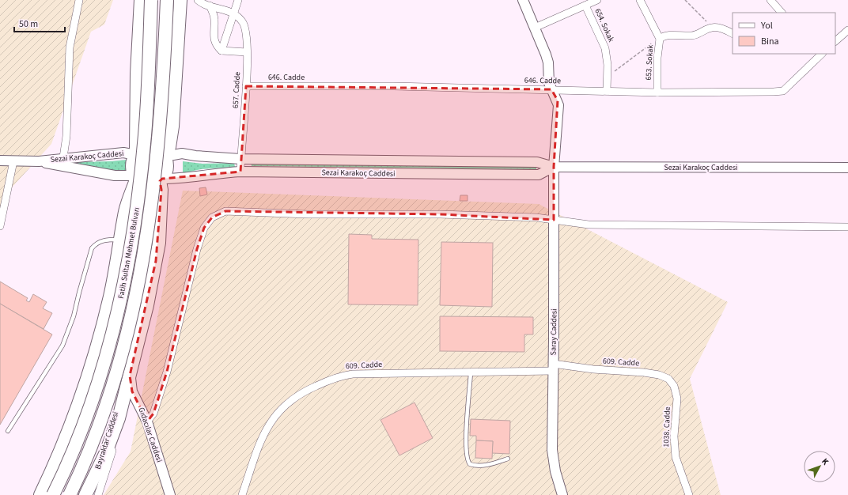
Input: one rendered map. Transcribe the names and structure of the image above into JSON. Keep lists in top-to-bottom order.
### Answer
{
  "streets": {
    "highway": ["Fatih Sultan Mehmet Bulvarı"],
    "street": [
      "654. Sokak",
      "653. Sokak",
      "646. Cadde",
      "657. Cadde",
      "Sezai Karakoç Caddesi",
      "Saray Caddesi",
      "609. Cadde",
      "1038. Cadde",
      "Gıdacılar Caddesi",
      "Bayraktar Caddesi"
    ]
  },
  "crossings": [
    ["654. Sokak", "646. Cadde"],
    ["653. Sokak", "646. Cadde"],
    ["646. Cadde", "657. Cadde"],
    ["646. Cadde", "Saray Caddesi"],
    ["657. Cadde", "Sezai Karakoç Caddesi"],
    ["Sezai Karakoç Caddesi", "Saray Caddesi"],
    ["Saray Caddesi", "609. Cadde"],
    ["609. Cadde", "1038. Cadde"],
    ["Gıdacılar Caddesi", "Bayraktar Caddesi"]
  ],
  "legend": ["Yol", "Bina"],
  "scale_bar": "50 m",
  "north": "top right"
}
